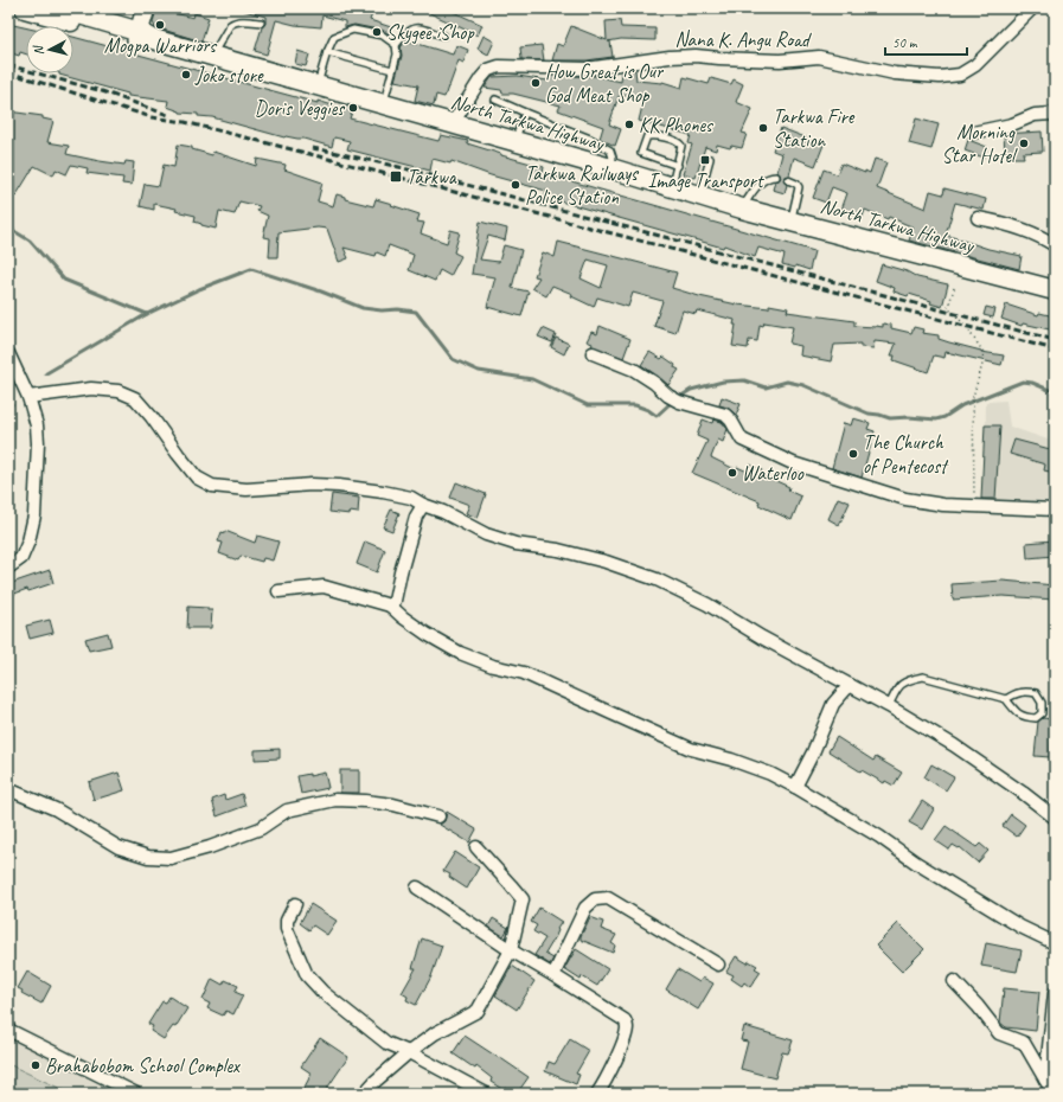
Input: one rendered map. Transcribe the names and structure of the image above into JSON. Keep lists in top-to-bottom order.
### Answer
{
  "streets": {
    "main road": ["North Tarkwa Highway"],
    "street": ["Nana K. Angu Road"]
  },
  "crossings": [
    ["Nana K. Angu Road", "North Tarkwa Highway"]
  ],
  "places": {
    "other": [
      "Mogpa Warriors",
      "Skygee iShop",
      "Joko store",
      "How Great is Our God Meat Shop",
      "Doris Veggies",
      "KK Phones",
      "Tarkwa Fire Station",
      "Morning Star Hotel",
      "Tarkwa Railways Police Station",
      "The Church of Pentecost",
      "Waterloo",
      "Brahabobom School Complex"
    ],
    "transit": ["Image Transport", "Tarkwa"]
  },
  "scale_bar": "50 m",
  "north": "left"
}
